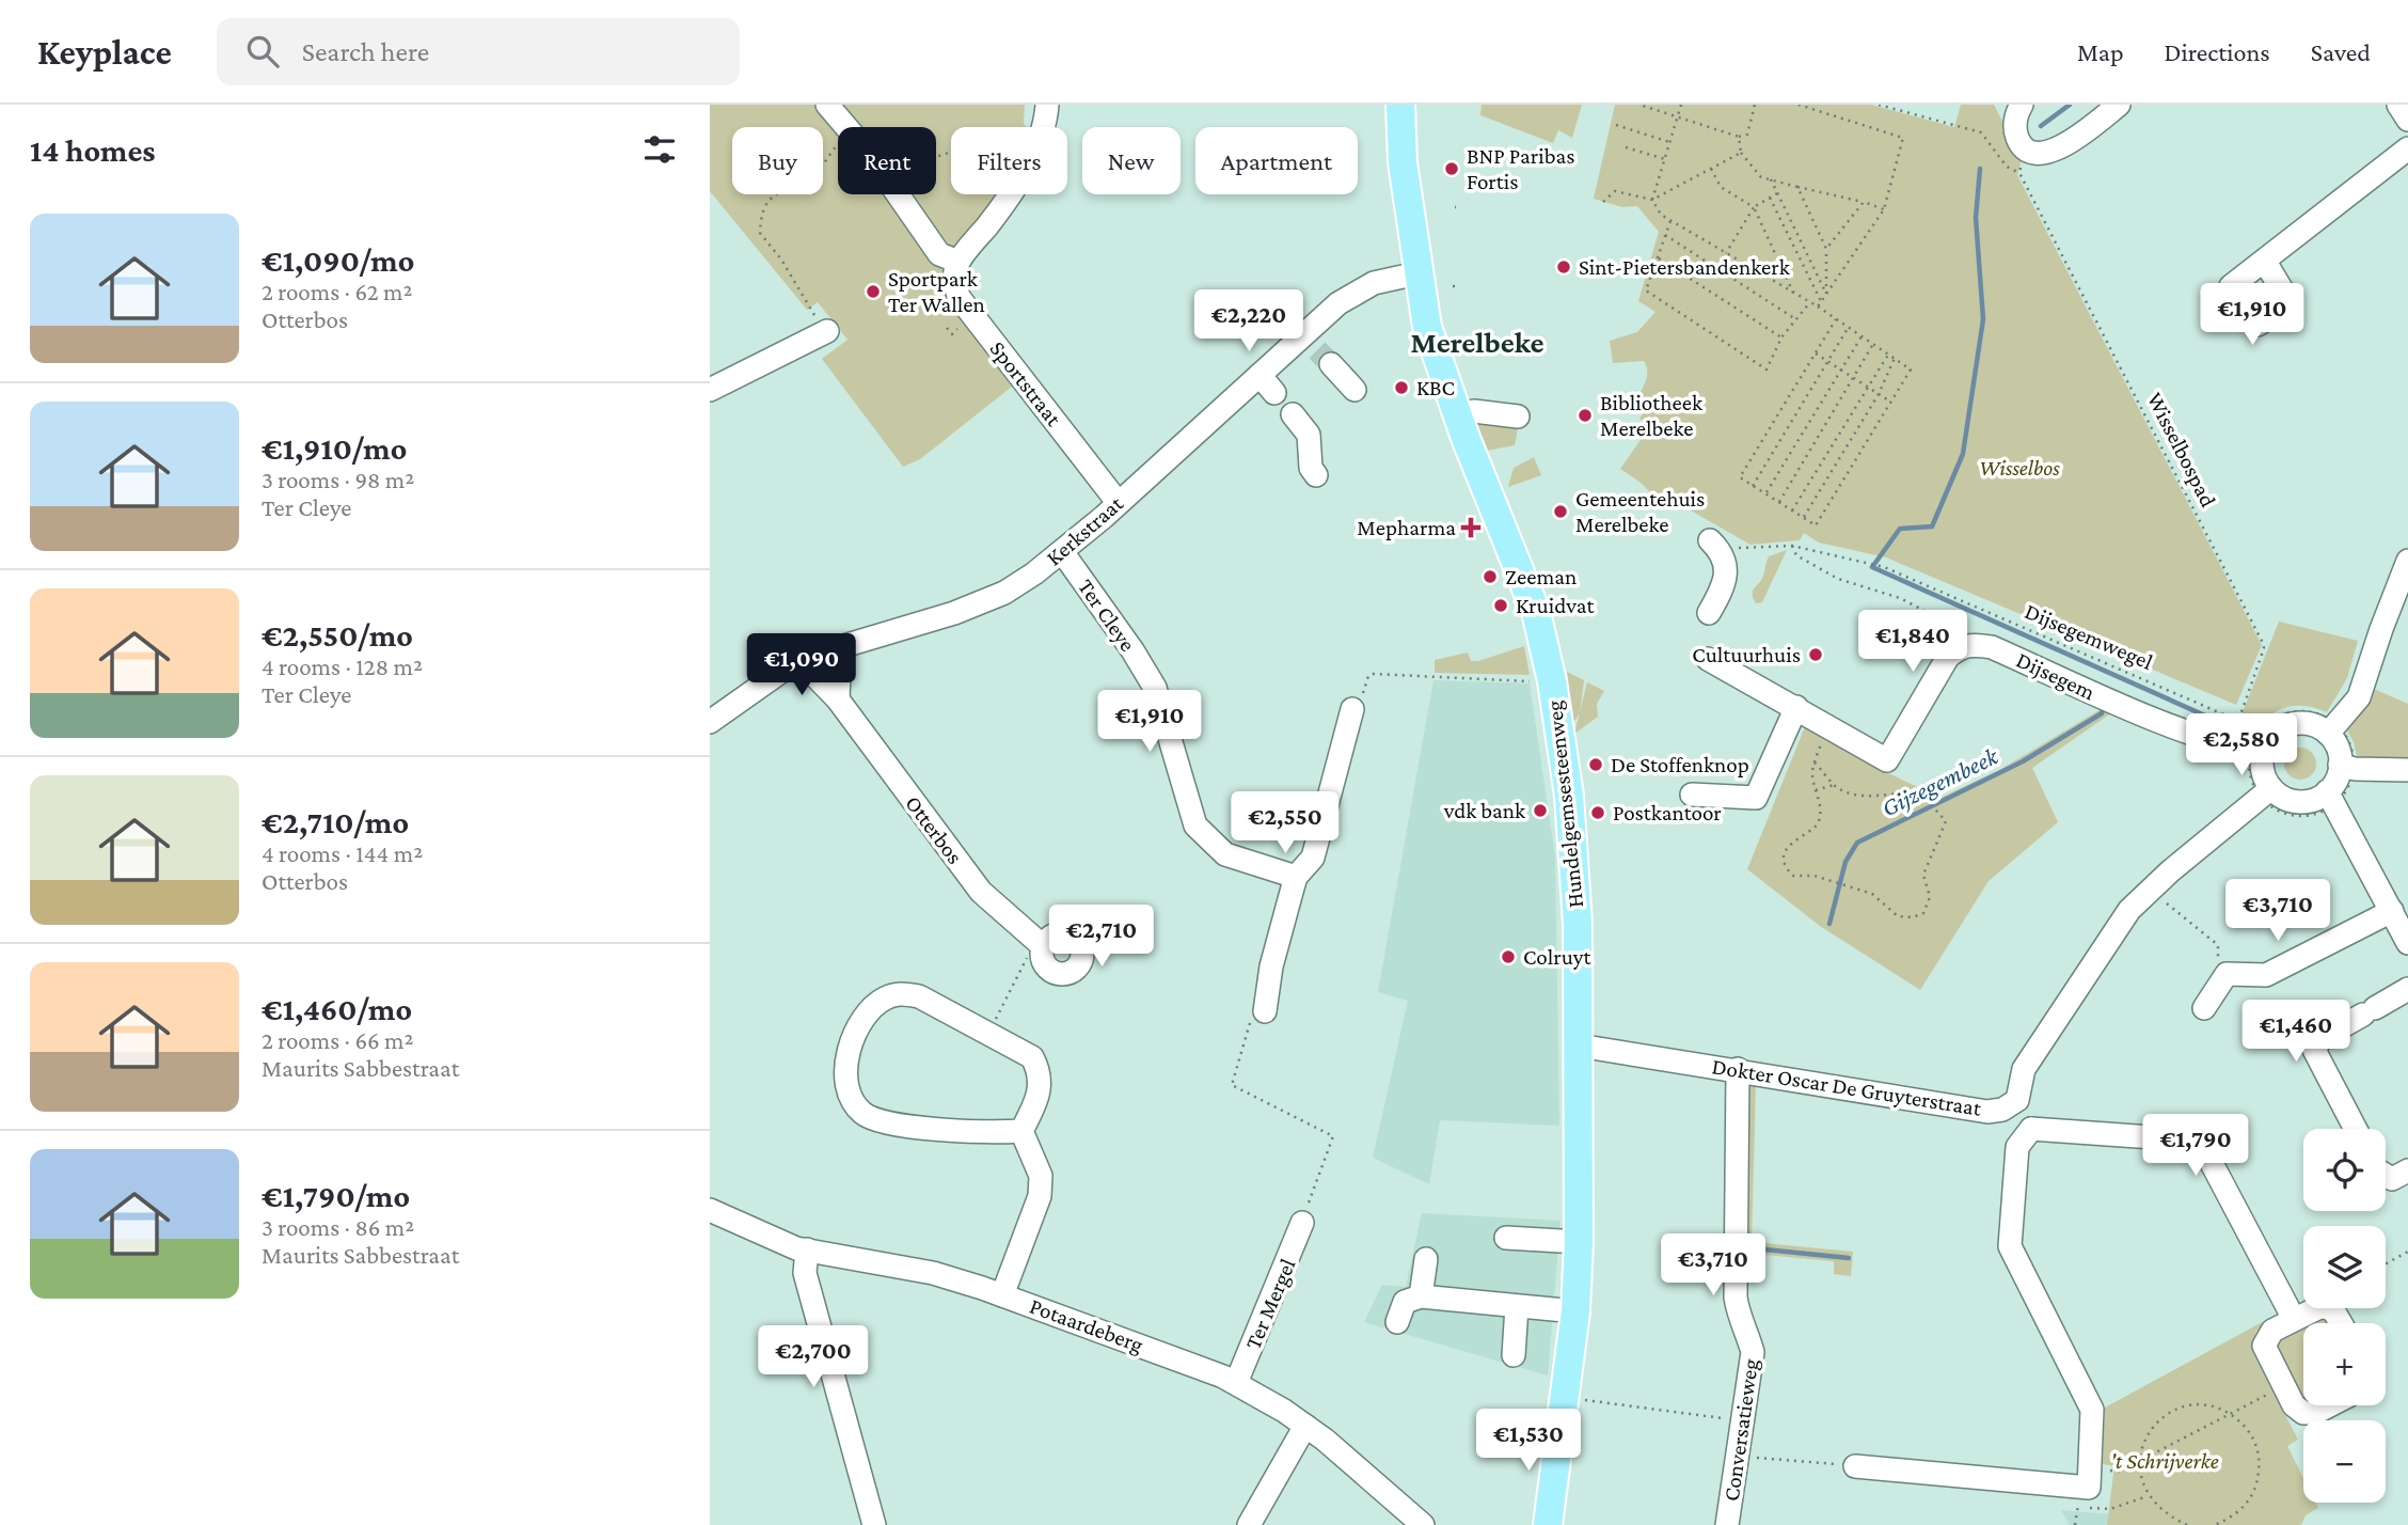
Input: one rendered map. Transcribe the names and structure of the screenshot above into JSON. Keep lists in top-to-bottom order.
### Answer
{
  "streets": {
    "main road": ["Hundelgemsesteenweg"],
    "street": [
      "Sportstraat",
      "Kerkstraat",
      "Ter Cleye",
      "Dijsegem",
      "Otterbos",
      "Dokter Oscar De Gruyterstraat",
      "Ter Mergel",
      "Potaardeberg",
      "Conversatieweg"
    ],
    "path": ["Wisselbospad", "Dijsegemwegel"]
  },
  "crossings": [
    ["Sportstraat", "Kerkstraat"],
    ["Wisselbospad", "Dijsegemwegel"],
    ["Wisselbospad", "Dijsegem"],
    ["Kerkstraat", "Ter Cleye"],
    ["Kerkstraat", "Hundelgemsesteenweg"],
    ["Kerkstraat", "Otterbos"],
    ["Hundelgemsesteenweg", "Dokter Oscar De Gruyterstraat"],
    ["Dokter Oscar De Gruyterstraat", "Conversatieweg"],
    ["Ter Mergel", "Potaardeberg"]
  ],
  "districts": ["Merelbeke"],
  "water": ["Gijzegembeek"],
  "parks": ["Wisselbos", "'t Schrijverke"],
  "places": {
    "other": [
      "BNP Paribas Fortis",
      "Sint-Pietersbandenkerk",
      "Sportpark Ter Wallen",
      "KBC",
      "Bibliotheek Merelbeke",
      "Gemeentehuis Merelbeke",
      "Zeeman",
      "Kruidvat",
      "Cultuurhuis",
      "De Stoffenknop",
      "vdk bank",
      "Postkantoor",
      "Colruyt"
    ],
    "health": ["Mepharma"]
  },
  "page": {
    "header": "Keyplace",
    "search": "Search here",
    "nav": ["Map", "Directions", "Saved"],
    "heading": "14 homes",
    "chip": [
      "Buy",
      "Rent",
      "Filters",
      "New",
      "Apartment"
    ],
    "list": [
      {
        "name": "€1,090/mo",
        "note": "2 rooms · 62 m² · Otterbos"
      },
      {
        "name": "€1,910/mo",
        "note": "3 rooms · 98 m² · Ter Cleye"
      },
      {
        "name": "€2,550/mo",
        "note": "4 rooms · 128 m² · Ter Cleye"
      },
      {
        "name": "€2,710/mo",
        "note": "4 rooms · 144 m² · Otterbos"
      },
      {
        "name": "€1,460/mo",
        "note": "2 rooms · 66 m² · Maurits Sabbestraat"
      },
      {
        "name": "€1,790/mo",
        "note": "3 rooms · 86 m² · Maurits Sabbestraat"
      }
    ],
    "price": [
      "€1,910",
      "€2,220",
      "€1,840",
      "€1,090",
      "€1,910",
      "€2,580",
      "€2,550",
      "€3,710",
      "€2,710",
      "€1,460",
      "€1,790",
      "€3,710",
      "€2,700",
      "€1,530"
    ],
    "map_buttons": ["+", "−"]
  }
}
